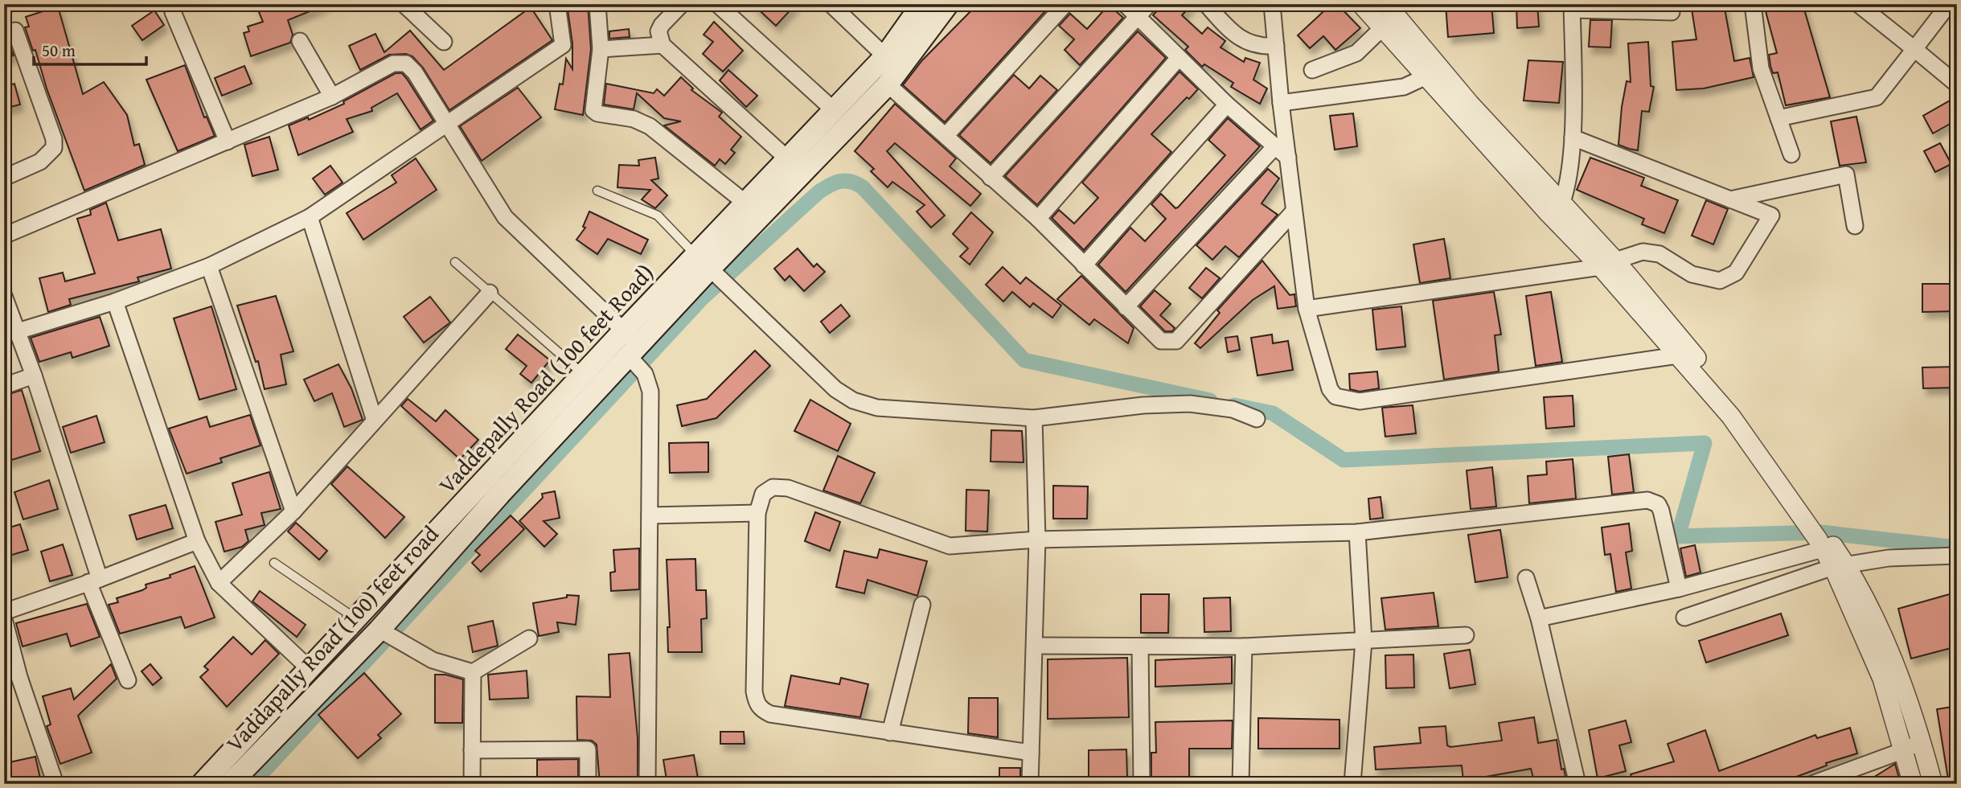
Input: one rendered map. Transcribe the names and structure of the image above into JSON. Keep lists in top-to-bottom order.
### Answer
{
  "streets": {
    "main road": ["Vaddepally Road (100 feet Road)", "Vaddapally Road (100) feet road"]
  },
  "crossings": [
    ["Vaddepally Road (100 feet Road)", "Vaddapally Road (100) feet road"]
  ],
  "scale_bar": "50 m"
}
